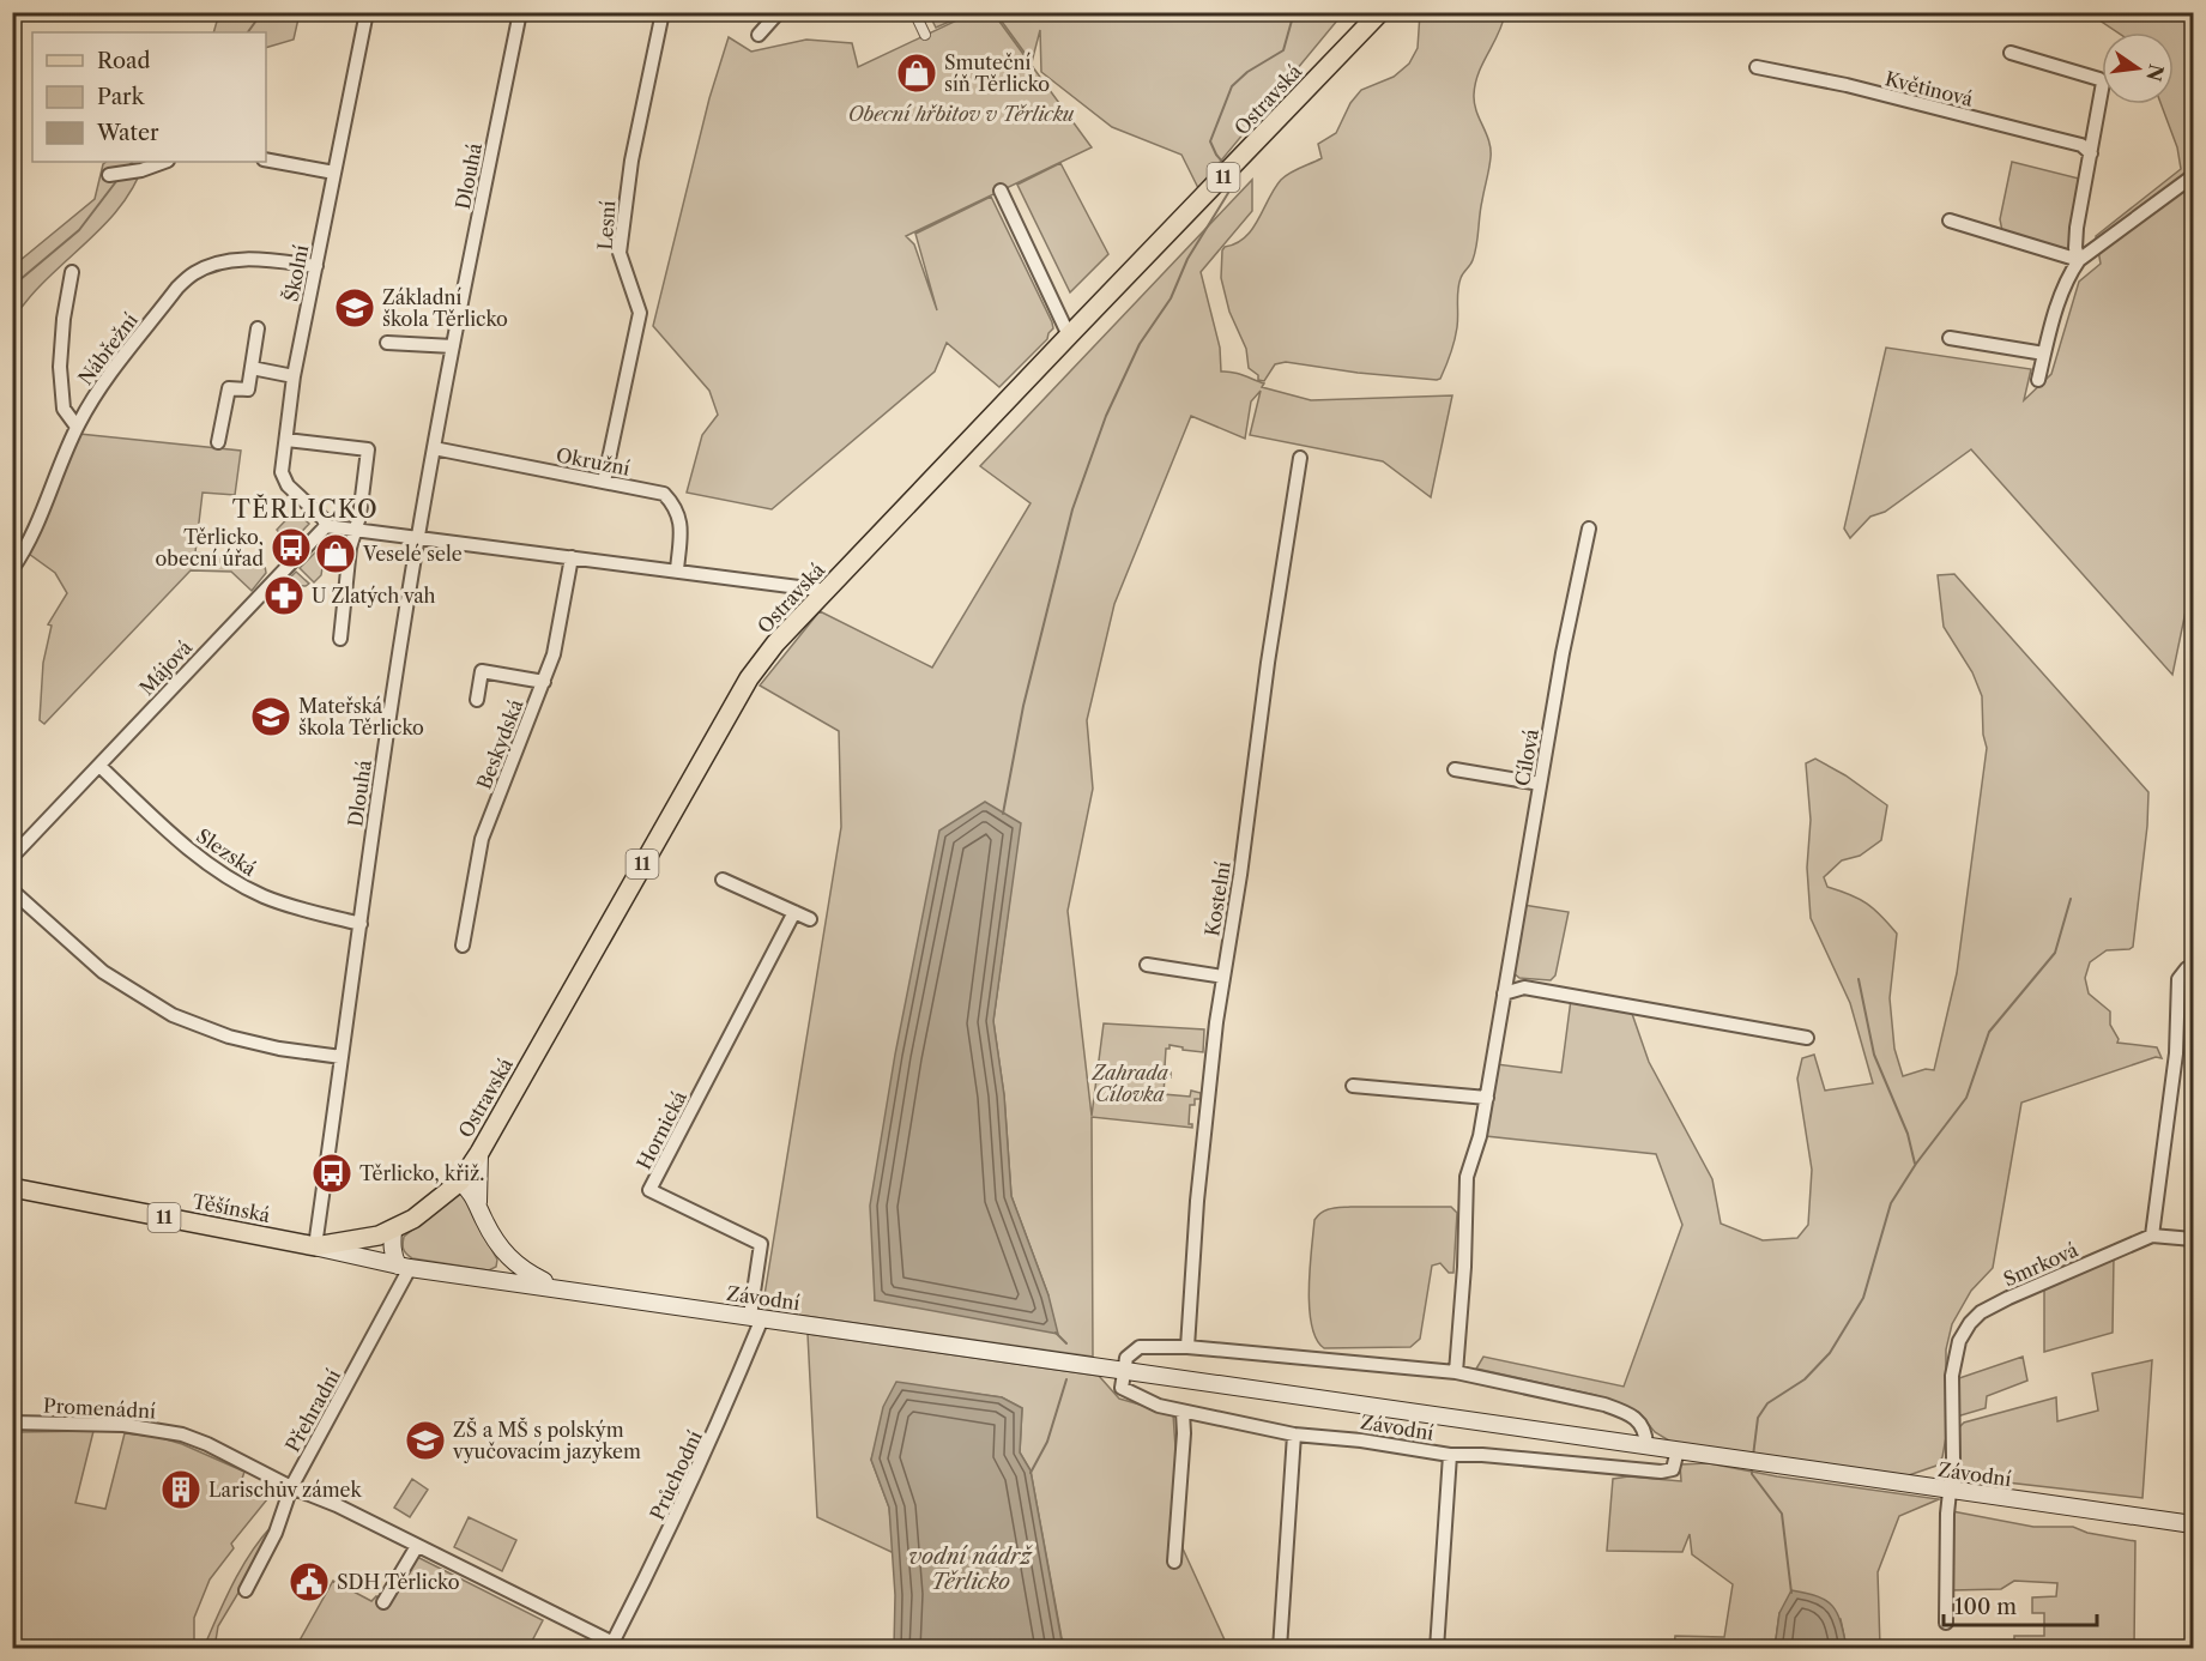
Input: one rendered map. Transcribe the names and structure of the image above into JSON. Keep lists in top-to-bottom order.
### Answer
{
  "streets": {
    "main road": [
      "Ostravská",
      "11",
      "Těšínská",
      "Závodní"
    ],
    "street": [
      "Květinová",
      "Dlouhá",
      "Lesní",
      "Školní",
      "Nábřežní",
      "Okružní",
      "Májová",
      "Beskydská",
      "Cílová",
      "Slezská",
      "Kostelní",
      "Hornická",
      "Smrková",
      "Promenádní",
      "Přehradní",
      "Průchodní"
    ]
  },
  "crossings": [
    ["Ostravská", "Dlouhá"],
    ["Ostravská", "Těšínská"],
    ["Dlouhá", "Okružní"],
    ["Dlouhá", "Slezská"],
    ["Dlouhá", "Těšínská"],
    ["Lesní", "Okružní"],
    ["Školní", "Nábřežní"],
    ["Školní", "Májová"],
    ["Májová", "Slezská"],
    ["Hornická", "Závodní"],
    ["Hornická", "Průchodní"],
    ["Těšínská", "Závodní"],
    ["Těšínská", "Přehradní"],
    ["Smrková", "Závodní"],
    ["Závodní", "Přehradní"],
    ["Závodní", "Průchodní"],
    ["Promenádní", "Přehradní"],
    ["Promenádní", "Průchodní"]
  ],
  "districts": ["TĚRLICKO"],
  "water": ["vodní nádrž Těrlicko"],
  "parks": ["Obecní hřbitov v Těrlicku", "Zahrada Cílovka"],
  "places": {
    "shop": ["Smuteční síň Těrlicko", "Veselé sele"],
    "school or university": ["Základní škola Těrlicko", "Mateřská škola Těrlicko", "ZŠ a MŠ s polským vyučovacím jazykem"],
    "bus stop": ["Těrlicko, obecní úřad", "Těrlicko, křiž."],
    "pharmacy": ["U Zlatých vah"],
    "building": ["Larischův zámek"],
    "public building": ["SDH Těrlicko"]
  },
  "legend": ["Road", "Park", "Water"],
  "scale_bar": "100 m",
  "north": "right"
}
